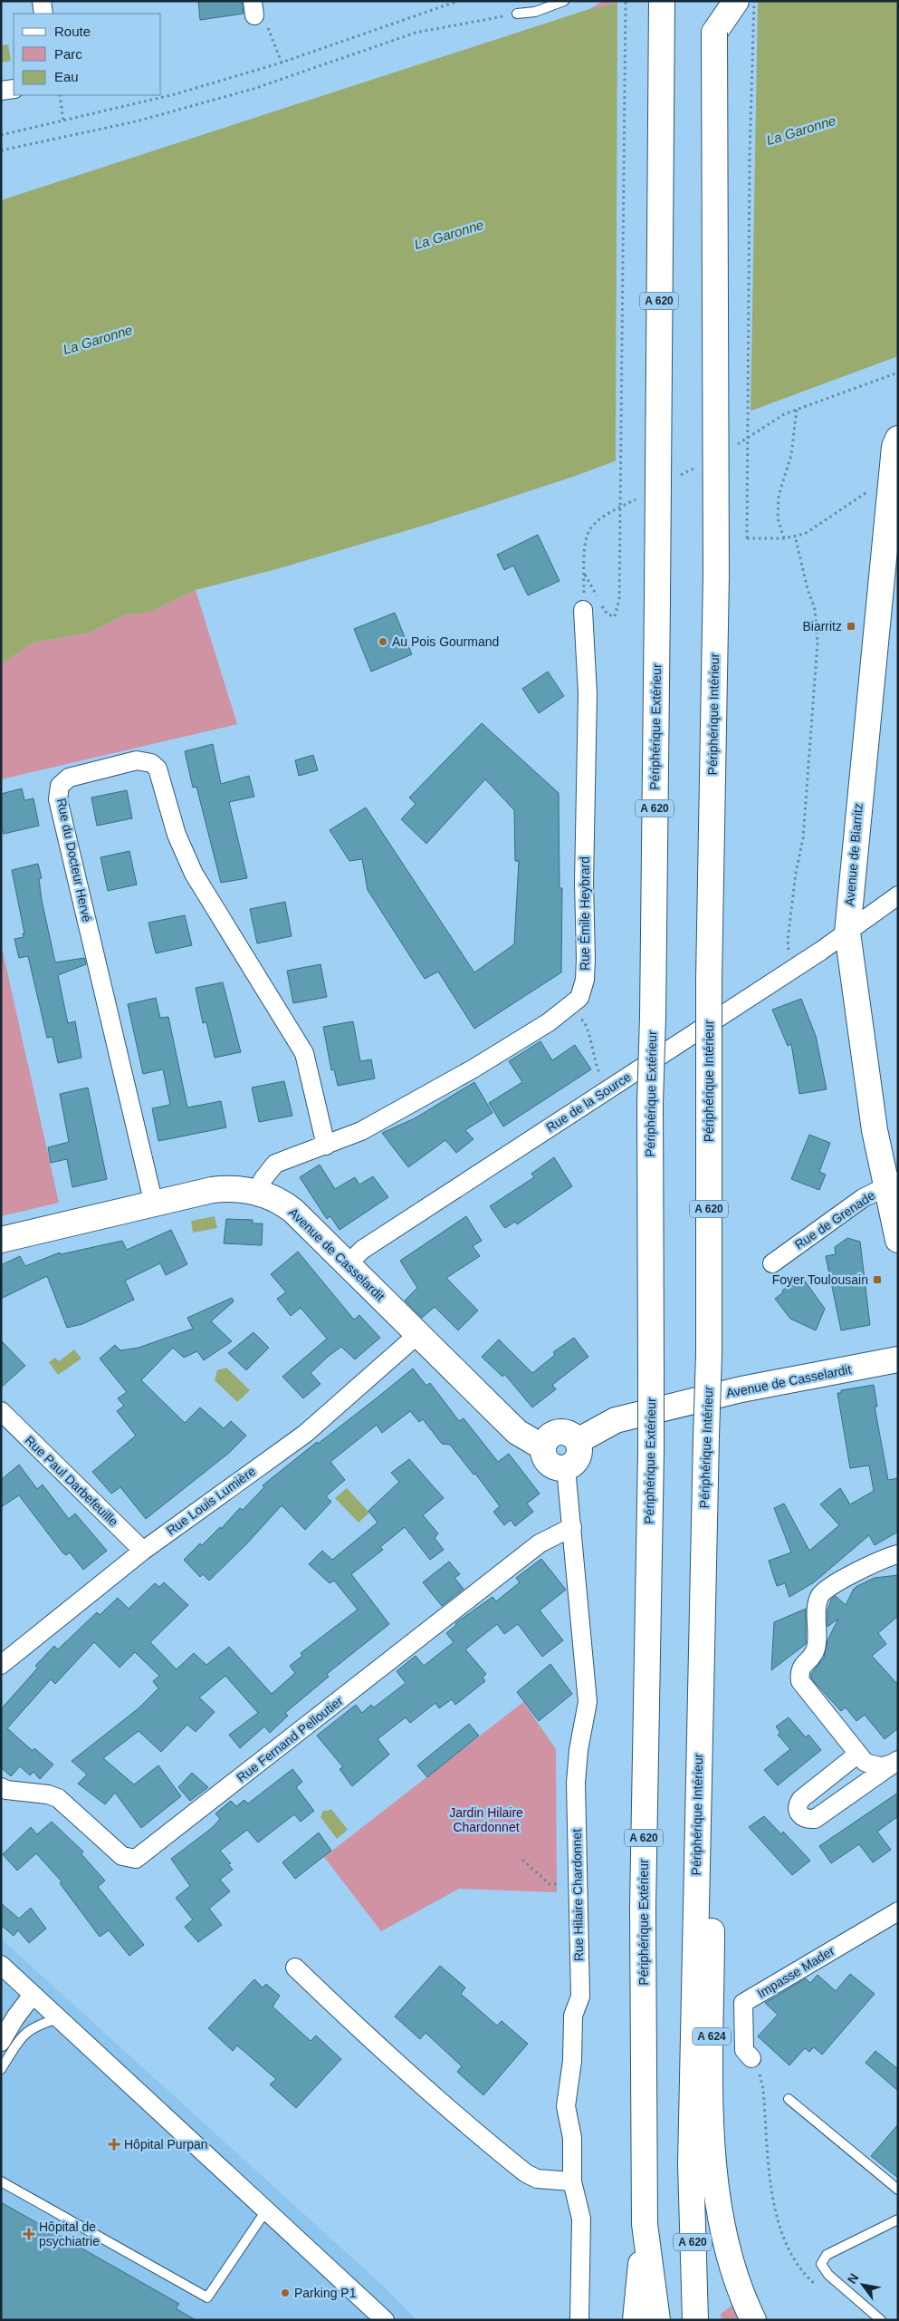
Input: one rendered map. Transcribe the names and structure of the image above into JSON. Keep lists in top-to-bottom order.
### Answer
{
  "streets": {
    "main road": [
      "A 620",
      "Périphérique Intérieur",
      "Périphérique Extérieur",
      "Avenue de Biarritz",
      "Avenue de Casselardit",
      "A 624"
    ],
    "street": [
      "Rue du Docteur Hervé",
      "Rue Émile Heybrard",
      "Rue de la Source",
      "Rue de Grenade",
      "Rue Paul Darbefeuille",
      "Rue Louis Lumière",
      "Rue Fernand Pelloutier",
      "Rue Hilaire Chardonnet",
      "Impasse Mader"
    ]
  },
  "crossings": [
    ["A 620", "Périphérique Intérieur"],
    ["Périphérique Intérieur", "A 624"],
    ["Avenue de Biarritz", "Rue de la Source"],
    ["Avenue de Biarritz", "Rue de Grenade"],
    ["Rue du Docteur Hervé", "Rue Émile Heybrard"],
    ["Rue du Docteur Hervé", "Avenue de Casselardit"],
    ["Rue Émile Heybrard", "Avenue de Casselardit"],
    ["Rue de la Source", "Avenue de Casselardit"],
    ["Avenue de Casselardit", "Rue Louis Lumière"],
    ["Avenue de Casselardit", "Rue Hilaire Chardonnet"],
    ["Rue Paul Darbefeuille", "Rue Louis Lumière"],
    ["Rue Fernand Pelloutier", "Rue Hilaire Chardonnet"]
  ],
  "water": ["La Garonne"],
  "parks": ["Jardin Hilaire Chardonnet"],
  "places": {
    "transit": ["Biarritz", "Foyer Toulousain"],
    "other": ["Au Pois Gourmand", "Parking P1"],
    "health": ["Hôpital Purpan", "Hôpital de psychiatrie"]
  },
  "legend": ["Route", "Parc", "Eau"],
  "north": "top left"
}
